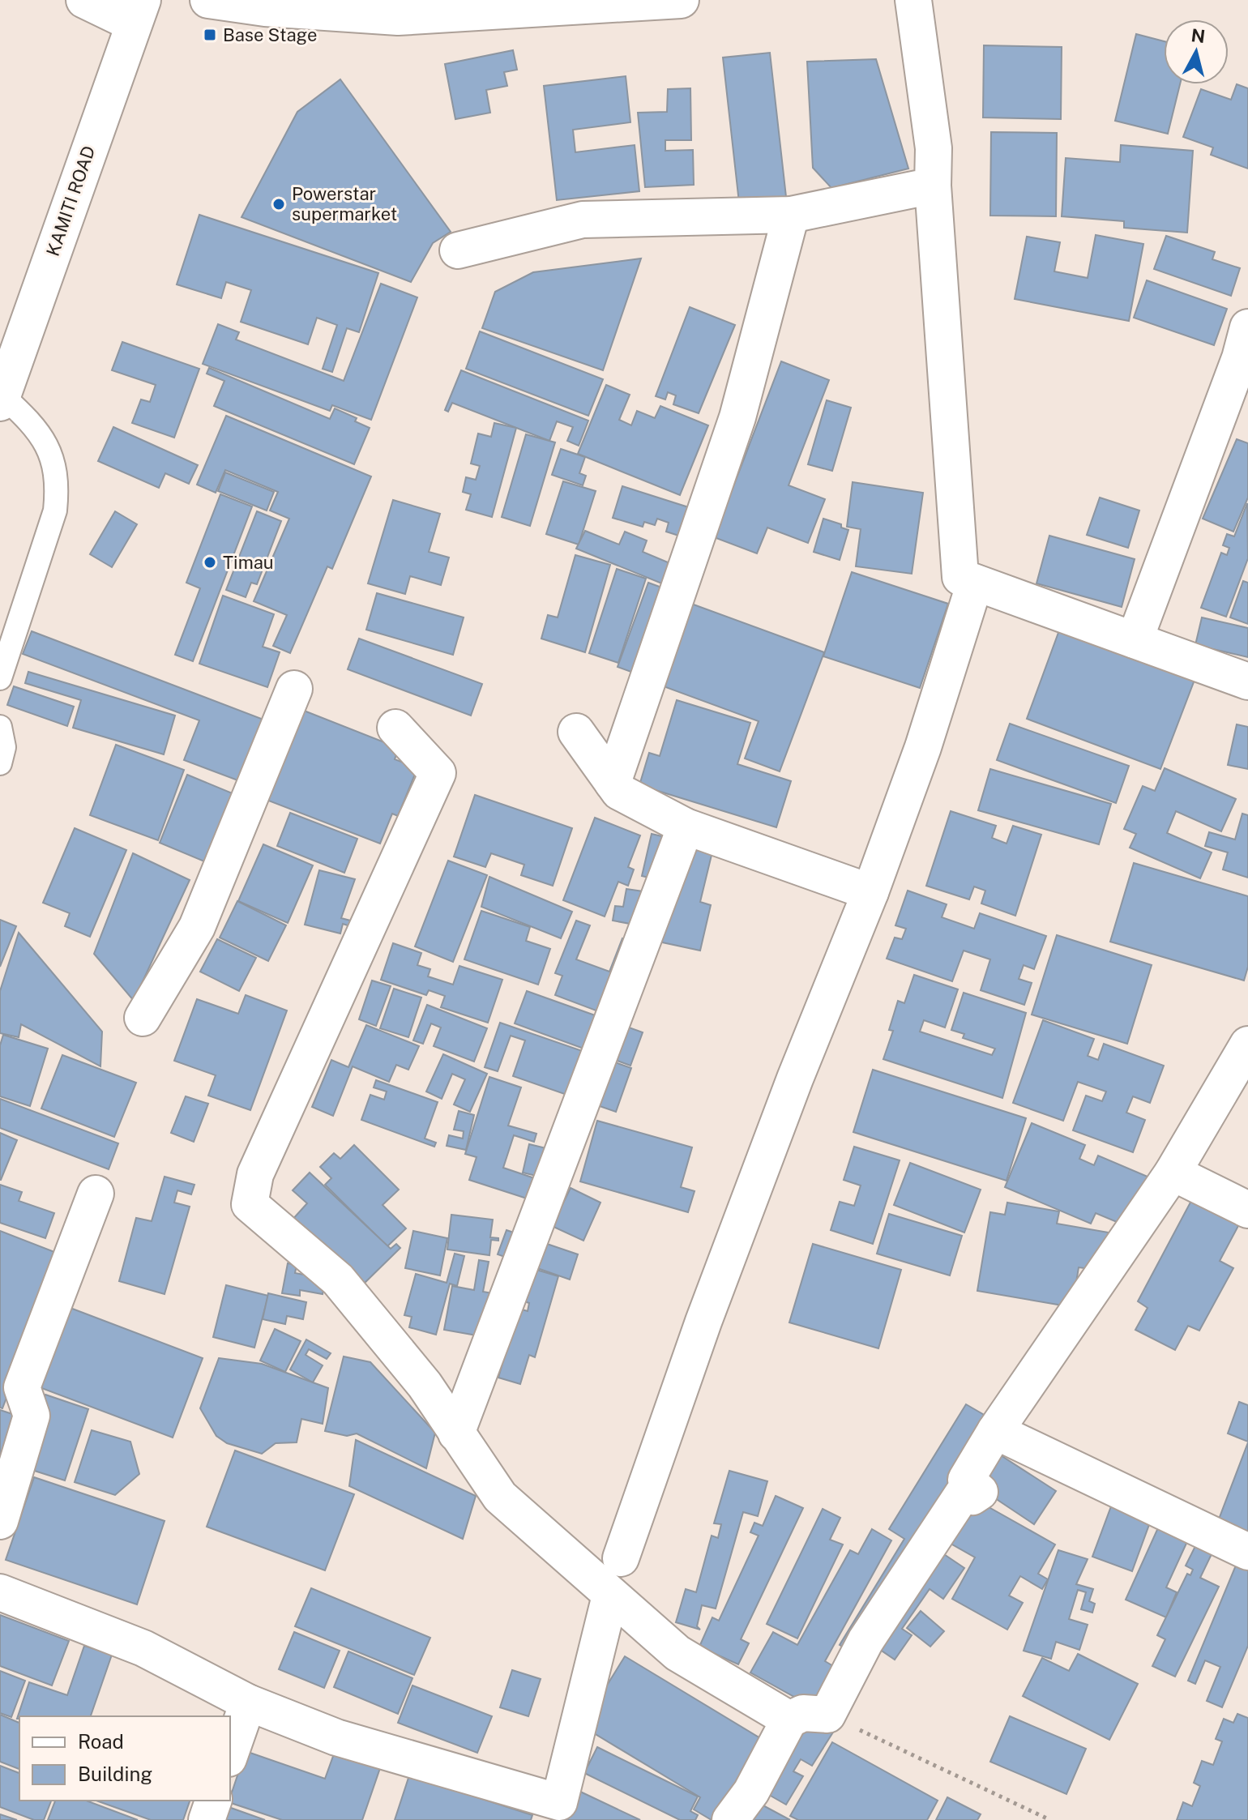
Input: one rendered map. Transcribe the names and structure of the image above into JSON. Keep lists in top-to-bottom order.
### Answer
{
  "streets": {
    "street": ["KAMITI ROAD"]
  },
  "places": {
    "transit": ["Base Stage"],
    "other": ["Powerstar supermarket", "Timau"]
  },
  "legend": ["Road", "Building"],
  "north": "top"
}
